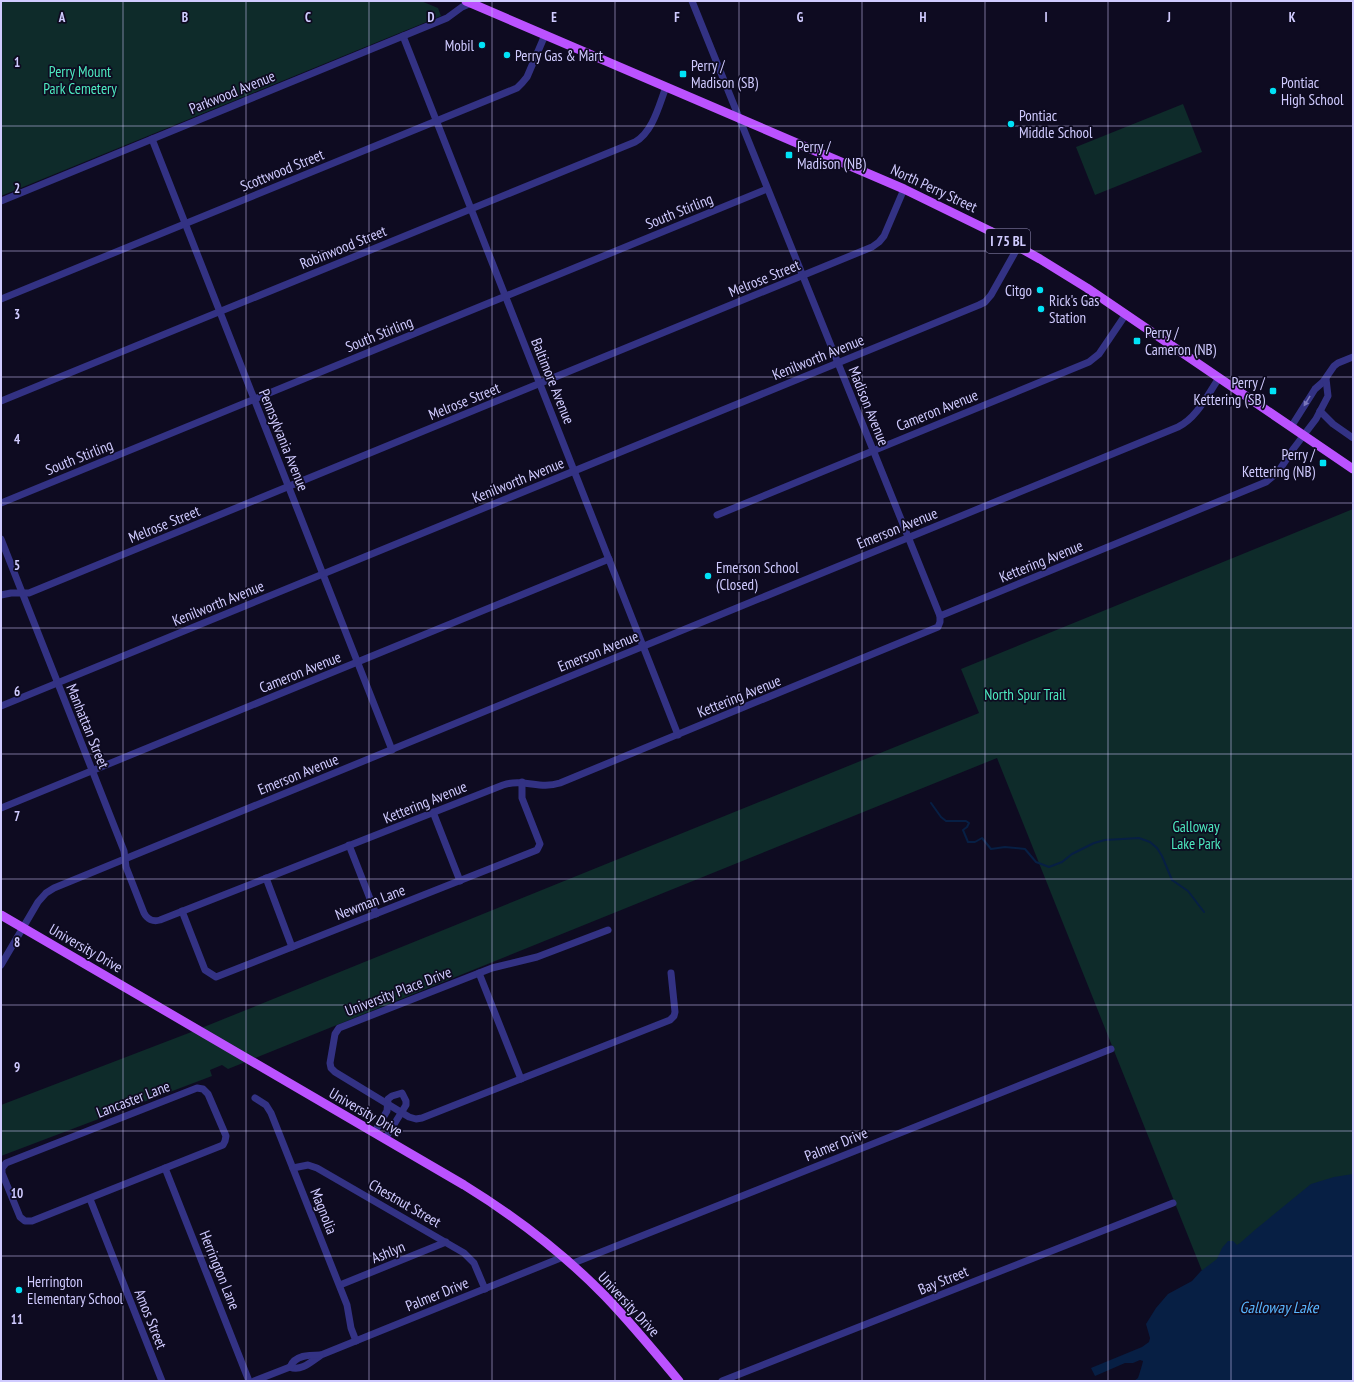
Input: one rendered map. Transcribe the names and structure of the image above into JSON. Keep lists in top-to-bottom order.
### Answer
{
  "streets": {
    "main road": ["North Perry Street", "I 75 BL", "University Drive"],
    "street": [
      "Parkwood Avenue",
      "Scottwood Street",
      "South Stirling",
      "Robinwood Street",
      "Melrose Street",
      "Kenilworth Avenue",
      "Baltimore Avenue",
      "Madison Avenue",
      "Cameron Avenue",
      "Pennsylvania Avenue",
      "Emerson Avenue",
      "Kettering Avenue",
      "Manhattan Street",
      "Newman Lane",
      "University Place Drive",
      "Lancaster Lane",
      "Palmer Drive",
      "Chestnut Street",
      "Magnolia",
      "Ashlyn",
      "Herrington Lane",
      "Bay Street",
      "Amos Street"
    ]
  },
  "crossings": [
    ["Parkwood Avenue", "North Perry Street"],
    ["Parkwood Avenue", "Baltimore Avenue"],
    ["Parkwood Avenue", "Pennsylvania Avenue"],
    ["Scottwood Street", "North Perry Street"],
    ["Scottwood Street", "Baltimore Avenue"],
    ["Scottwood Street", "Pennsylvania Avenue"],
    ["North Perry Street", "Robinwood Street"],
    ["North Perry Street", "Melrose Street"],
    ["North Perry Street", "Kenilworth Avenue"],
    ["North Perry Street", "Madison Avenue"],
    ["North Perry Street", "Cameron Avenue"],
    ["North Perry Street", "Emerson Avenue"],
    ["North Perry Street", "Kettering Avenue"],
    ["South Stirling", "Baltimore Avenue"],
    ["South Stirling", "Madison Avenue"],
    ["South Stirling", "Pennsylvania Avenue"],
    ["Robinwood Street", "Baltimore Avenue"],
    ["Robinwood Street", "Pennsylvania Avenue"],
    ["Melrose Street", "Baltimore Avenue"],
    ["Melrose Street", "Madison Avenue"],
    ["Melrose Street", "Pennsylvania Avenue"],
    ["Melrose Street", "Manhattan Street"],
    ["Kenilworth Avenue", "Baltimore Avenue"],
    ["Kenilworth Avenue", "Madison Avenue"],
    ["Kenilworth Avenue", "Pennsylvania Avenue"],
    ["Kenilworth Avenue", "Manhattan Street"],
    ["Baltimore Avenue", "Cameron Avenue"],
    ["Baltimore Avenue", "Emerson Avenue"],
    ["Baltimore Avenue", "Kettering Avenue"],
    ["Madison Avenue", "Cameron Avenue"],
    ["Madison Avenue", "Emerson Avenue"],
    ["Madison Avenue", "Kettering Avenue"],
    ["Cameron Avenue", "Pennsylvania Avenue"],
    ["Cameron Avenue", "Manhattan Street"],
    ["Pennsylvania Avenue", "Emerson Avenue"],
    ["Emerson Avenue", "Manhattan Street"],
    ["Emerson Avenue", "University Drive"],
    ["Kettering Avenue", "Manhattan Street"],
    ["Kettering Avenue", "Newman Lane"],
    ["University Drive", "Palmer Drive"],
    ["Lancaster Lane", "Herrington Lane"],
    ["Lancaster Lane", "Amos Street"],
    ["Palmer Drive", "Chestnut Street"],
    ["Palmer Drive", "Magnolia"],
    ["Chestnut Street", "Magnolia"],
    ["Chestnut Street", "Ashlyn"],
    ["Magnolia", "Ashlyn"]
  ],
  "water": ["Galloway Lake"],
  "parks": ["Perry Mount Park Cemetery", "North Spur Trail", "Galloway Lake Park"],
  "places": {
    "other": [
      "Mobil",
      "Perry Gas & Mart",
      "Pontiac High School",
      "Pontiac Middle School",
      "Citgo",
      "Rick's Gas Station",
      "Emerson School (Closed)",
      "Herrington Elementary School"
    ],
    "transit": [
      "Perry / Madison (SB)",
      "Perry / Madison (NB)",
      "Perry / Cameron (NB)",
      "Perry / Kettering (SB)",
      "Perry / Kettering (NB)"
    ]
  },
  "grid": {
    "columns": [
      "A",
      "B",
      "C",
      "D",
      "E",
      "F",
      "G",
      "H",
      "I",
      "J",
      "K"
    ],
    "rows": [
      "1",
      "2",
      "3",
      "4",
      "5",
      "6",
      "7",
      "8",
      "9",
      "10",
      "11"
    ]
  }
}
